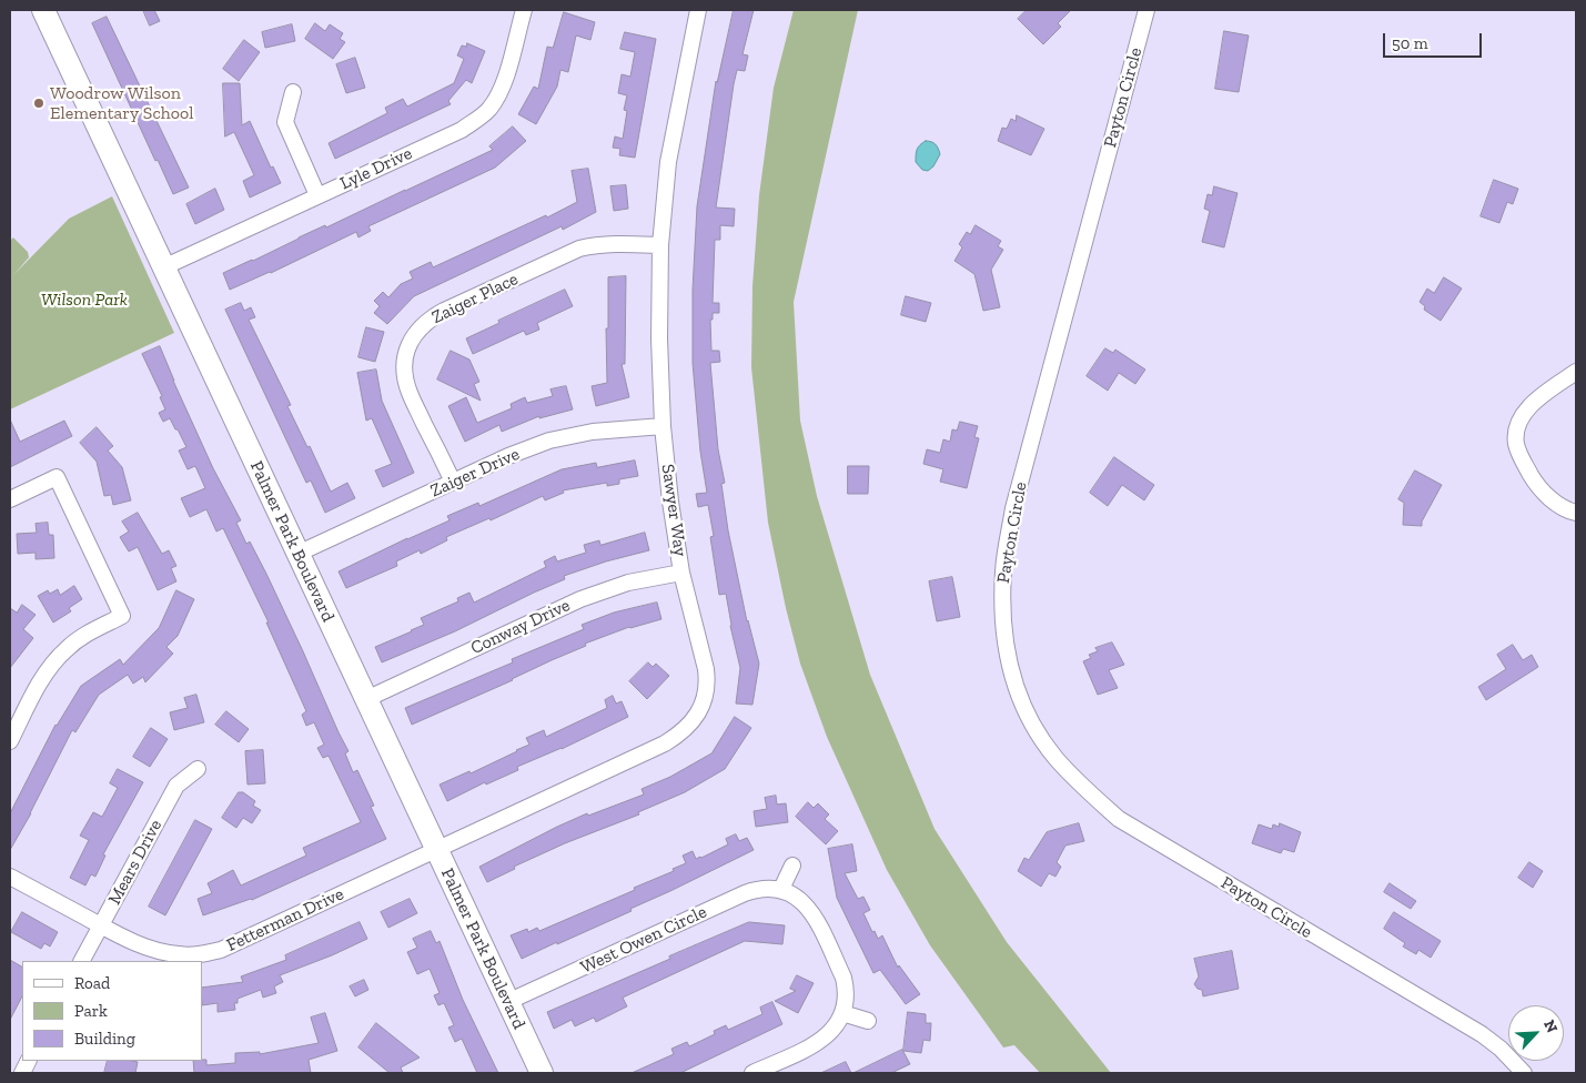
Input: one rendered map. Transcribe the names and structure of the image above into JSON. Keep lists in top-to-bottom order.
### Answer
{
  "streets": {
    "main road": ["Palmer Park Boulevard"],
    "street": [
      "Payton Circle",
      "Lyle Drive",
      "Zaiger Place",
      "Zaiger Drive",
      "Sawyer Way",
      "Conway Drive",
      "Mears Drive",
      "Fetterman Drive",
      "West Owen Circle"
    ]
  },
  "crossings": [
    ["Lyle Drive", "Palmer Park Boulevard"],
    ["Zaiger Place", "Zaiger Drive"],
    ["Zaiger Place", "Sawyer Way"],
    ["Zaiger Drive", "Sawyer Way"],
    ["Zaiger Drive", "Palmer Park Boulevard"],
    ["Sawyer Way", "Palmer Park Boulevard"],
    ["Sawyer Way", "Conway Drive"],
    ["Sawyer Way", "Fetterman Drive"],
    ["Palmer Park Boulevard", "Conway Drive"],
    ["Palmer Park Boulevard", "Fetterman Drive"],
    ["Palmer Park Boulevard", "West Owen Circle"],
    ["Mears Drive", "Fetterman Drive"]
  ],
  "parks": ["Wilson Park"],
  "places": ["Woodrow Wilson Elementary School"],
  "legend": ["Road", "Park", "Building"],
  "scale_bar": "50 m",
  "north": "top right"
}
